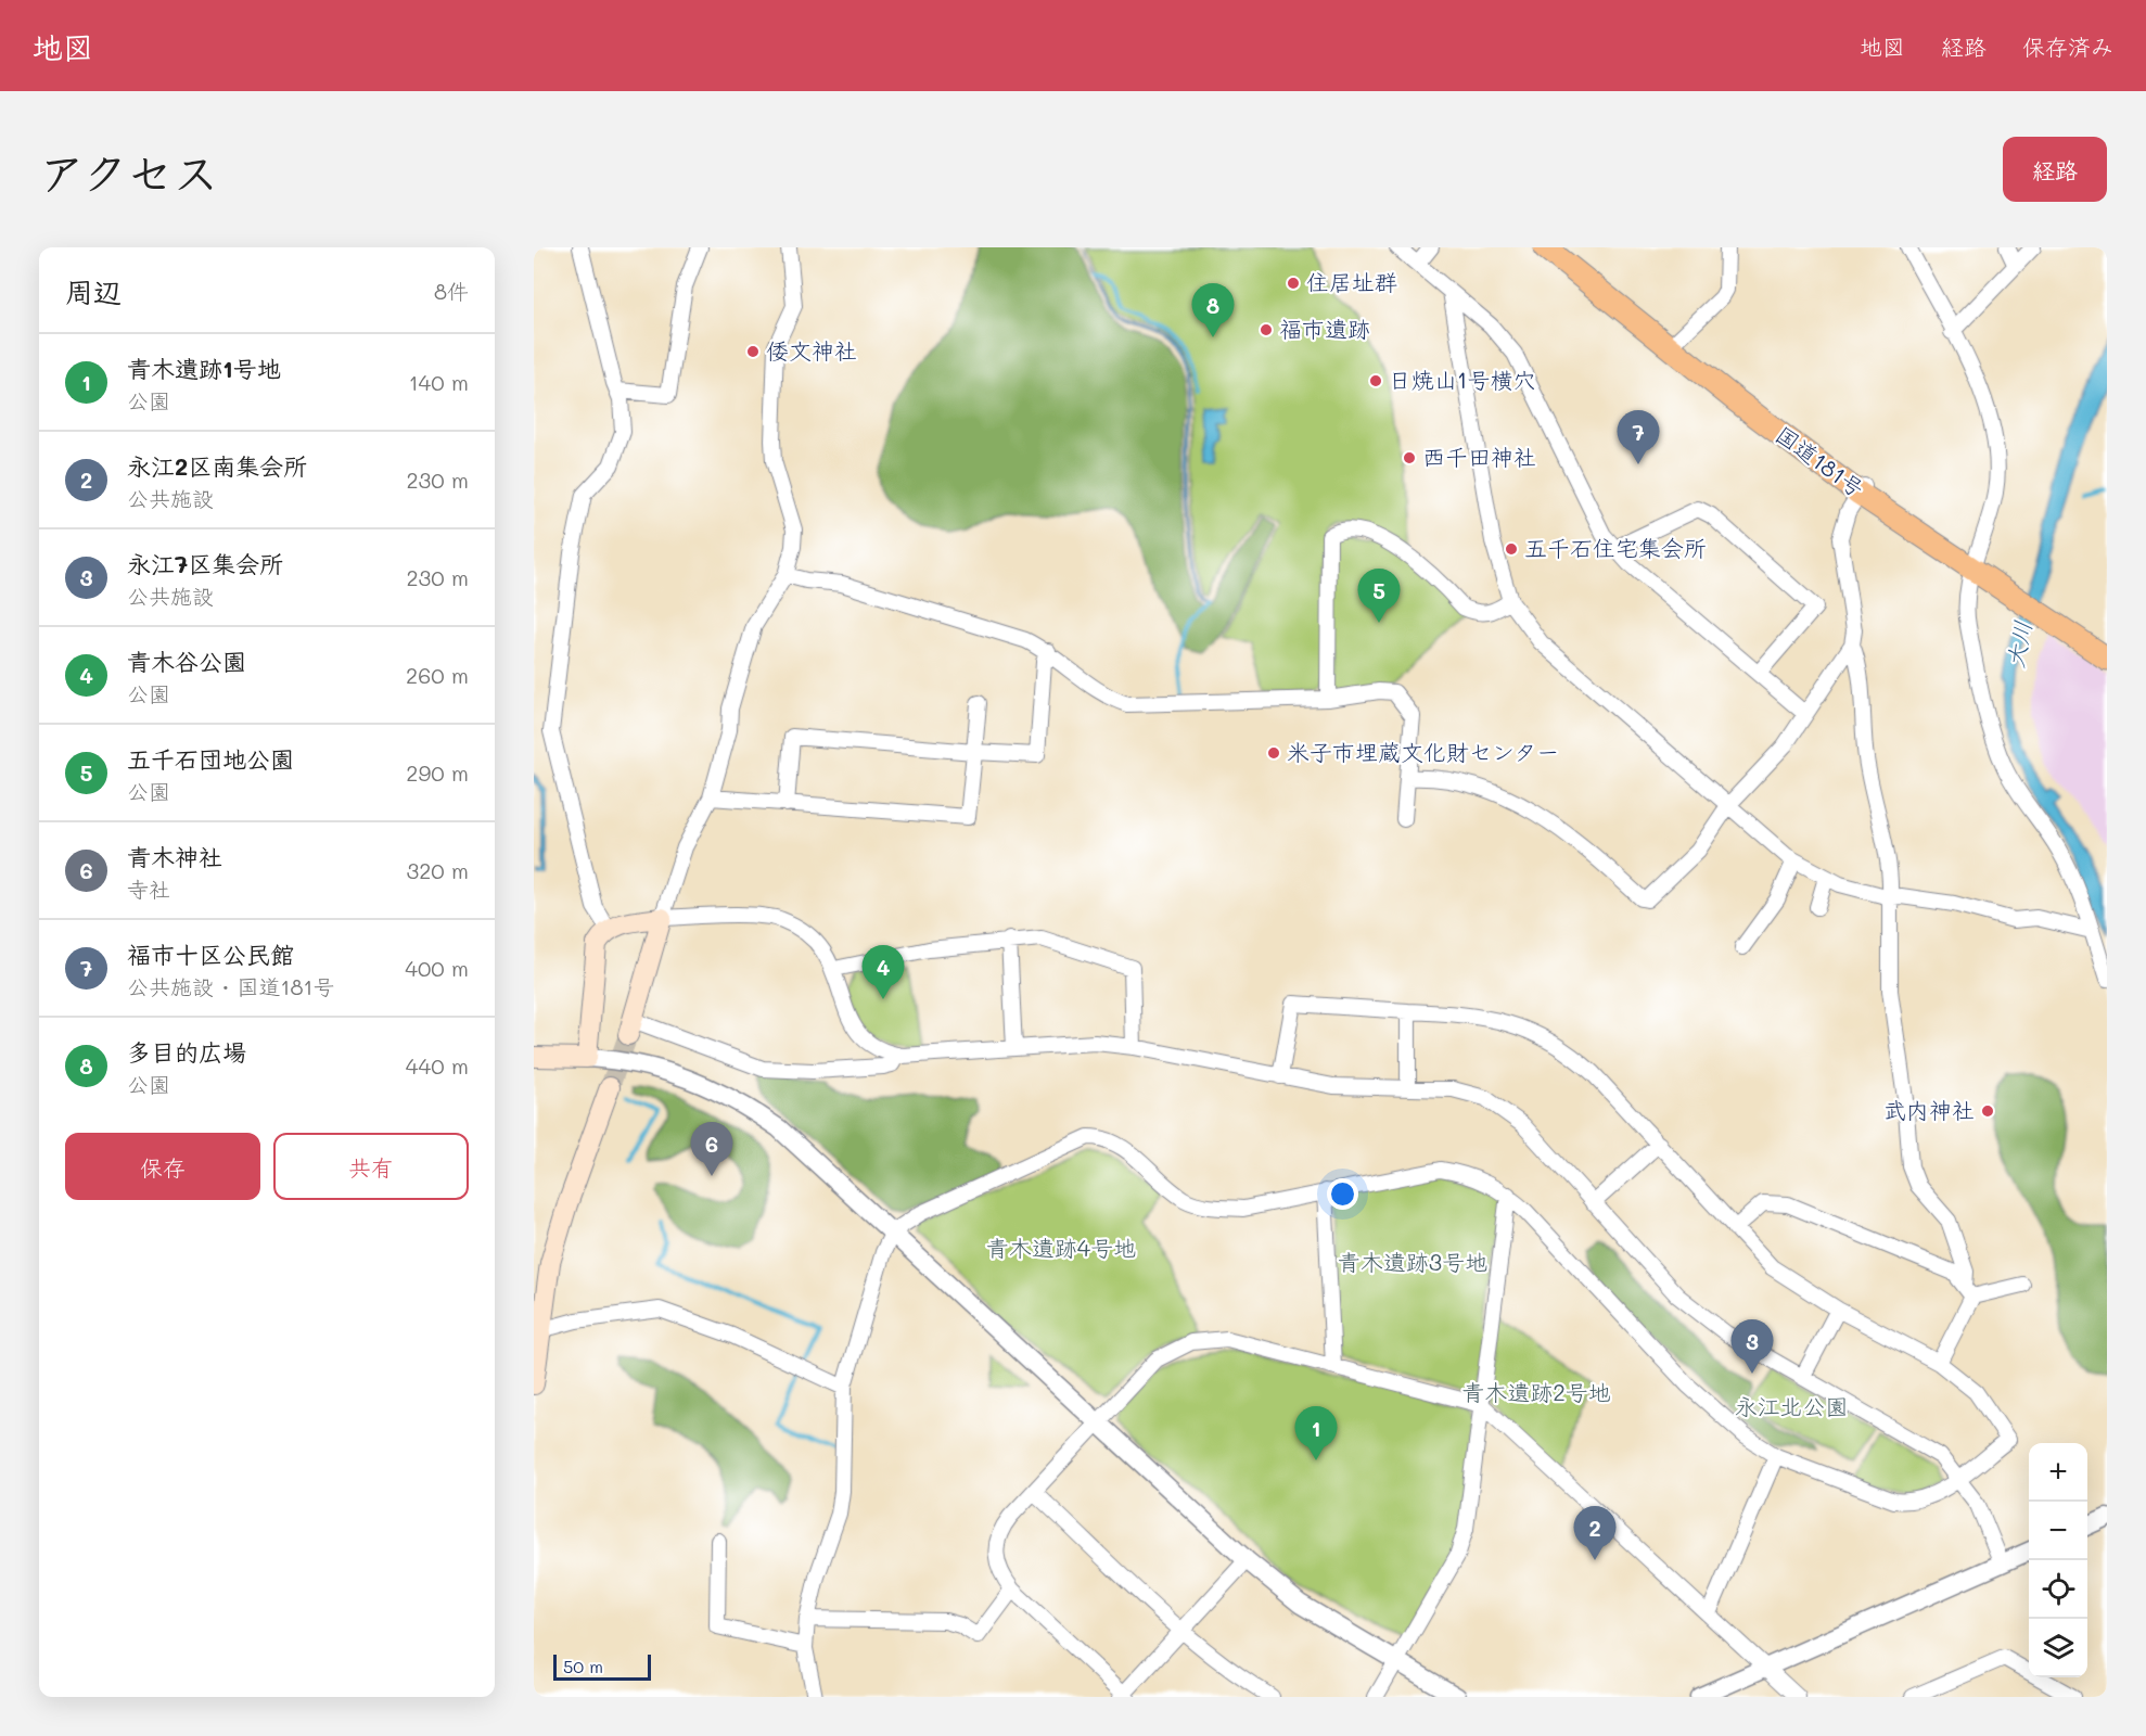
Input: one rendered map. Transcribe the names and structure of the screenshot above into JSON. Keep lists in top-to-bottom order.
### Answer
{
  "streets": {
    "highway": ["国道181号"]
  },
  "water": ["大川"],
  "parks": [
    "青木遺跡4号地",
    "青木遺跡3号地",
    "青木遺跡2号地",
    "永江北公園"
  ],
  "places": [
    "住居址群",
    "福市遺跡",
    "倭文神社",
    "日焼山1号横穴",
    "西千田神社",
    "五千石住宅集会所",
    "米子市埋蔵文化財センター",
    "武内神社"
  ],
  "scale_bar": "50 m",
  "page": {
    "header": "地図",
    "nav": ["地図", "経路", "保存済み"],
    "title": "アクセス",
    "buttons": [
      "経路",
      ["保存", "共有"]
    ],
    "heading": ["周辺", "8件"],
    "pins": [
      "8",
      "7",
      "5",
      "4",
      "6",
      "3",
      "1",
      "2"
    ],
    "list": [
      {
        "mark": "1",
        "name": "青木遺跡1号地",
        "note": "公園",
        "value": "140 m"
      },
      {
        "mark": "2",
        "name": "永江2区南集会所",
        "note": "公共施設",
        "value": "230 m"
      },
      {
        "mark": "3",
        "name": "永江7区集会所",
        "note": "公共施設",
        "value": "230 m"
      },
      {
        "mark": "4",
        "name": "青木谷公園",
        "note": "公園",
        "value": "260 m"
      },
      {
        "mark": "5",
        "name": "五千石団地公園",
        "note": "公園",
        "value": "290 m"
      },
      {
        "mark": "6",
        "name": "青木神社",
        "note": "寺社",
        "value": "320 m"
      },
      {
        "mark": "7",
        "name": "福市十区公民館",
        "note": "公共施設 · 国道181号",
        "value": "400 m"
      },
      {
        "mark": "8",
        "name": "多目的広場",
        "note": "公園",
        "value": "440 m"
      }
    ],
    "map_buttons": ["+", "−"],
    "scale": "50 m"
  }
}
